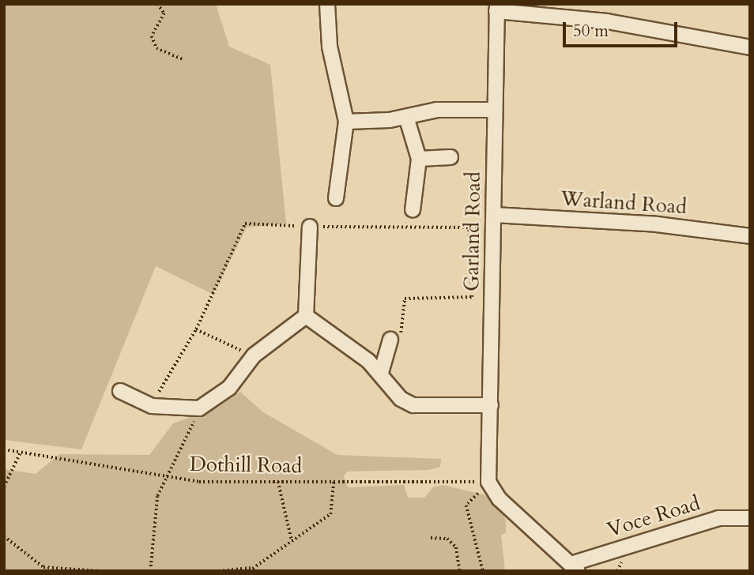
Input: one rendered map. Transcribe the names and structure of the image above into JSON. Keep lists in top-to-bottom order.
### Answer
{
  "streets": {
    "street": ["Warland Road", "Garland Road", "Voce Road"],
    "path": ["Dothill Road"]
  },
  "crossings": [
    ["Warland Road", "Garland Road"],
    ["Garland Road", "Dothill Road"]
  ],
  "scale_bar": "50 m"
}
